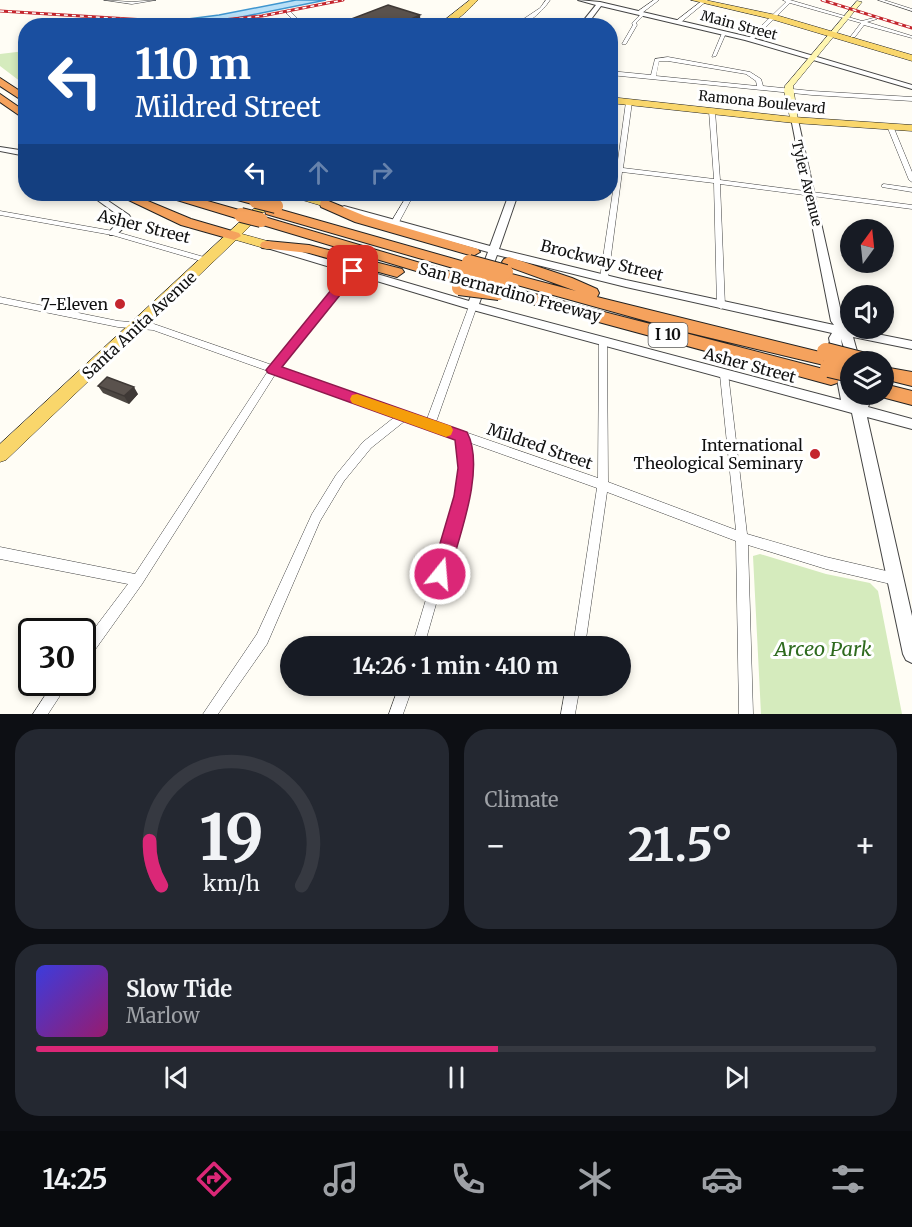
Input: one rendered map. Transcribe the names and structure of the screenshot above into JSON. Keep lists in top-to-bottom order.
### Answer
{
  "streets": {
    "highway": ["San Bernardino Freeway", "I 10"],
    "main road": [
      "Ramona Boulevard",
      "Tyler Avenue",
      "Asher Street",
      "Brockway Street",
      "Santa Anita Avenue"
    ],
    "street": ["Main Street", "Mildred Street"]
  },
  "crossings": [
    ["Ramona Boulevard", "Tyler Avenue"],
    ["Tyler Avenue", "Asher Street"],
    ["Tyler Avenue", "Mildred Street"],
    ["Asher Street", "Santa Anita Avenue"],
    ["San Bernardino Freeway", "Santa Anita Avenue"],
    ["Santa Anita Avenue", "Mildred Street"]
  ],
  "parks": ["Arceo Park"],
  "places": ["7-Eleven", "International Theological Seminary"],
  "north": "top",
  "page": {
    "turn": ["110 m", "Mildred Street"],
    "limit": "30",
    "trip": "14:26 · 1 min · 410 m",
    "tile": "Climate",
    "heat": ["−", "21.5°", "+"],
    "song": ["Slow Tide", "Marlow"],
    "tabs": "14:25",
    "gauge": ["19", "km/h"]
  }
}
